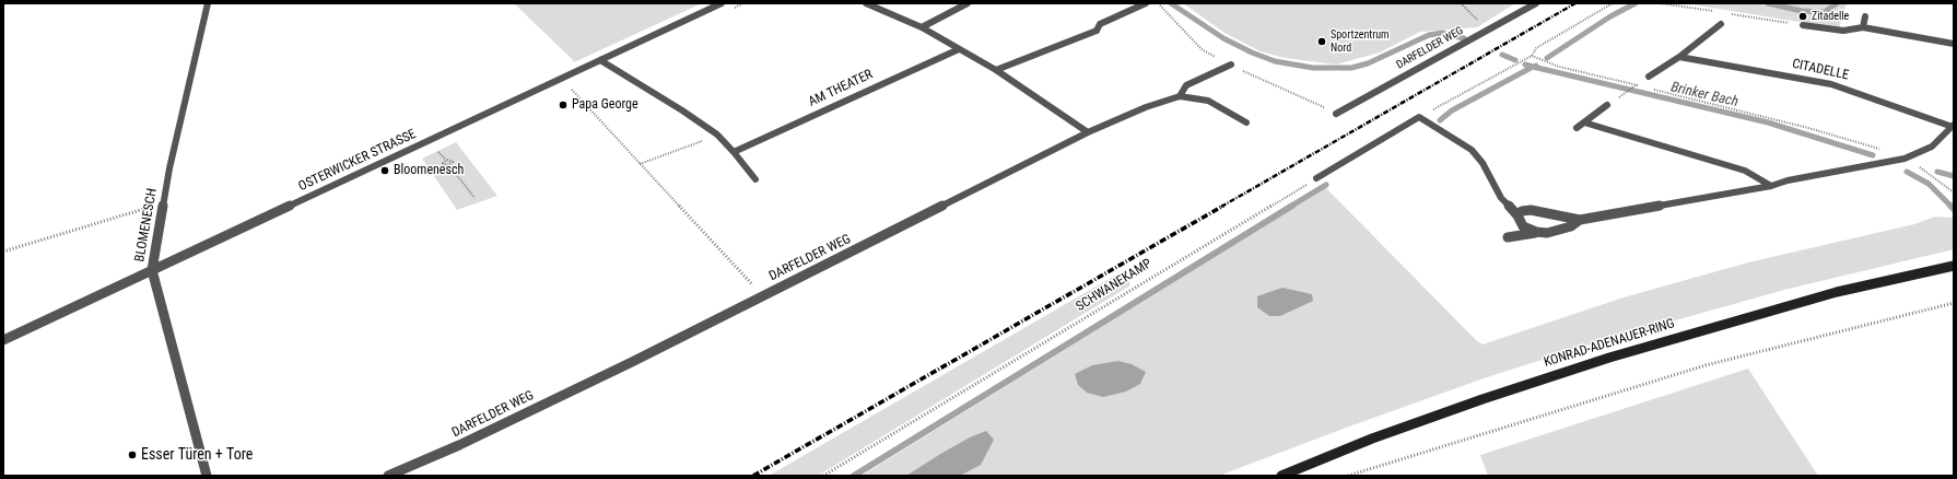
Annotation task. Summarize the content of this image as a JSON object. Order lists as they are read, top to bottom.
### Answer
{
  "streets": {
    "main road": ["KONRAD-ADENAUER-RING"],
    "street": [
      "DARFELDER WEG",
      "CITADELLE",
      "AM THEATER",
      "OSTERWICKER STRASSE",
      "BLOMENESCH"
    ],
    "path": ["SCHWANEKAMP"]
  },
  "crossings": [
    ["OSTERWICKER STRASSE", "BLOMENESCH"]
  ],
  "water": ["Brinker Bach"],
  "places": [
    "Zitadelle",
    "Sportzentrum Nord",
    "Papa George",
    "Bloomenesch",
    "Esser Türen + Tore"
  ]
}
